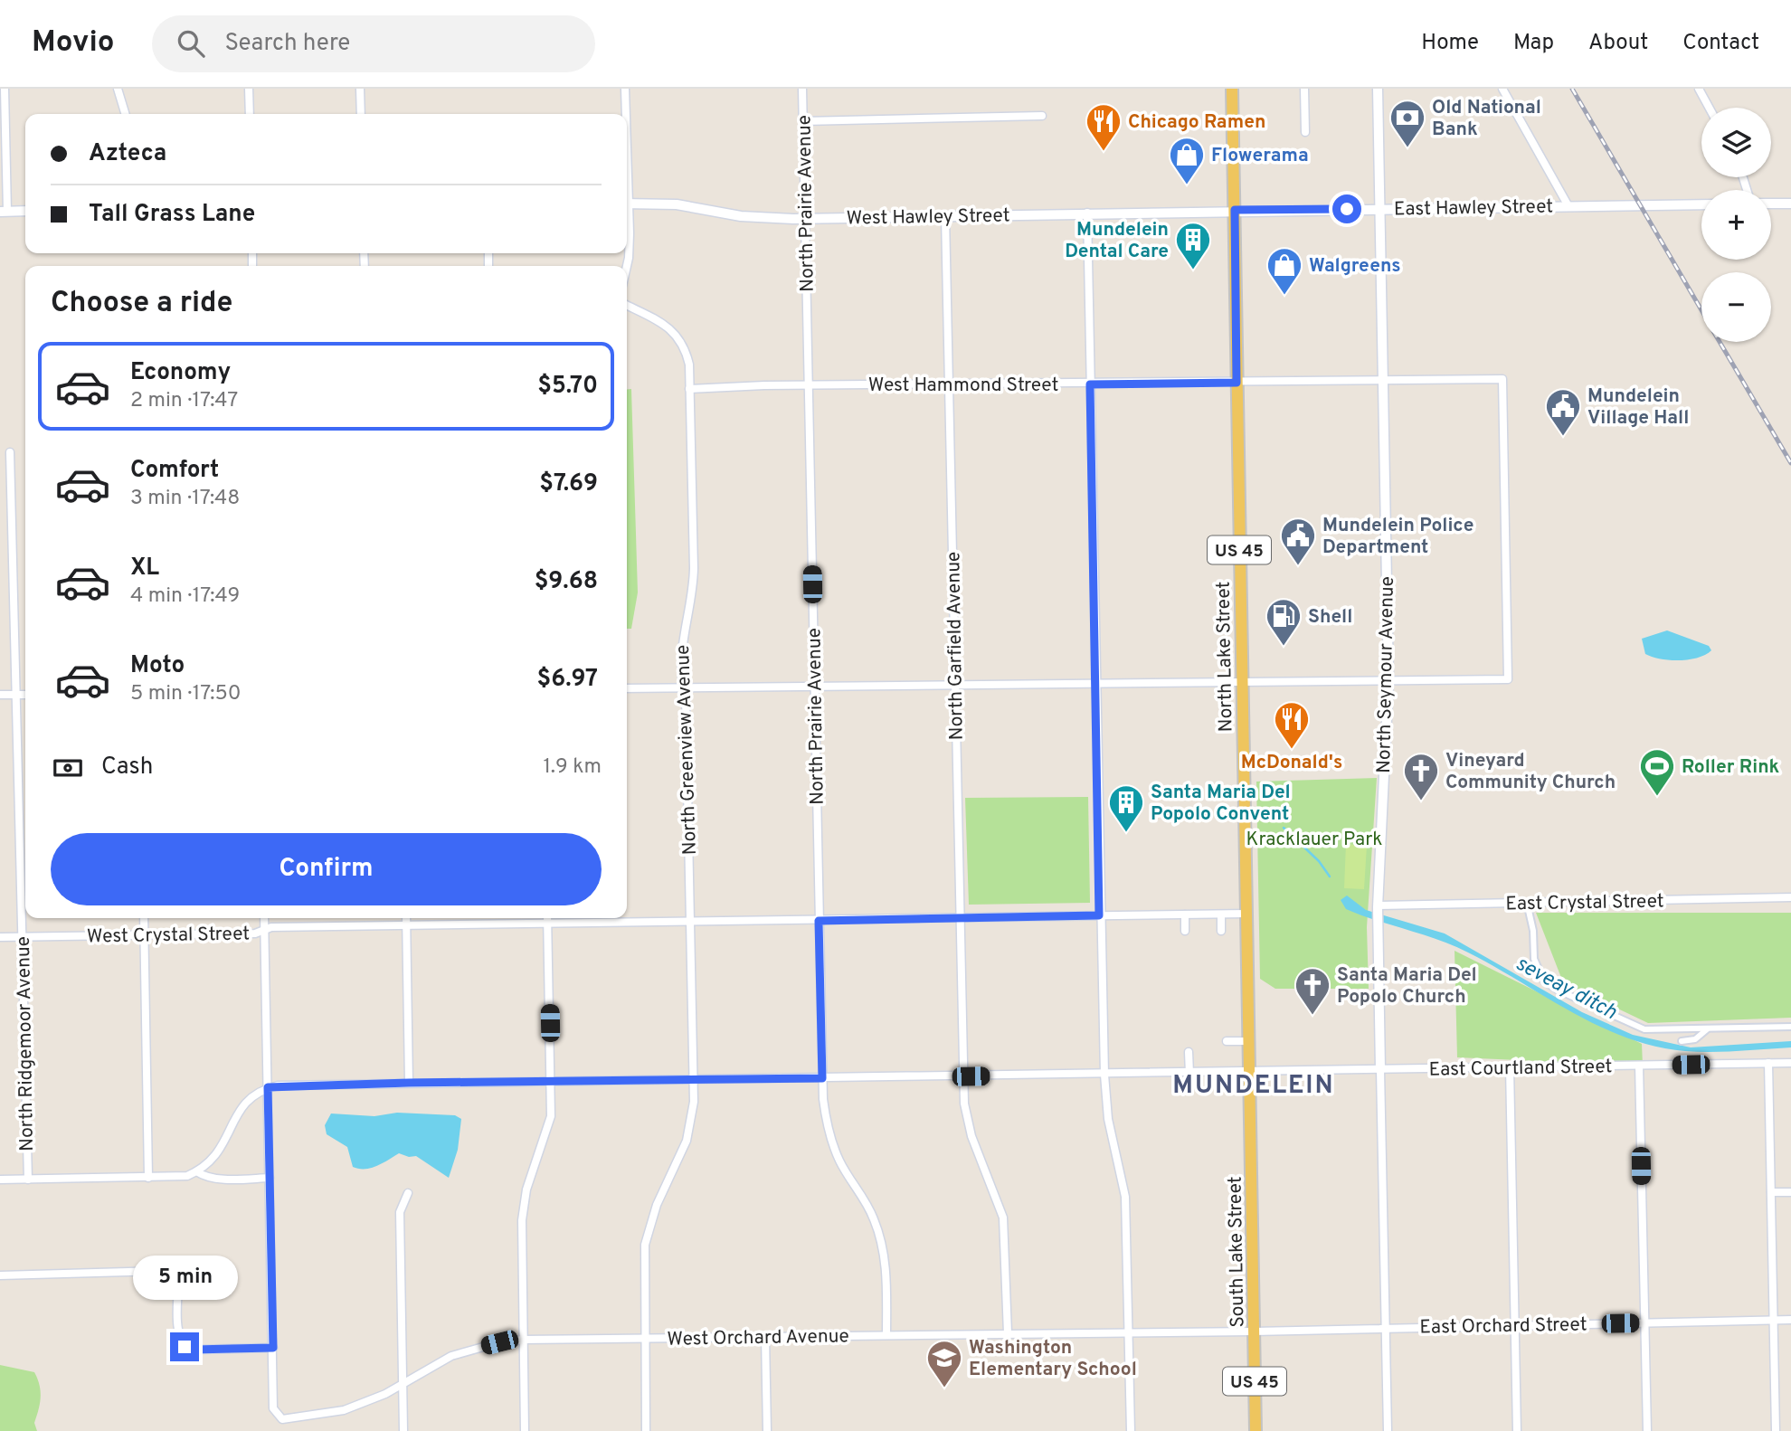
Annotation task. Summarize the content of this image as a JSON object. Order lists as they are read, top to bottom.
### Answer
{
  "streets": {
    "main road": ["US 45", "North Lake Street", "South Lake Street"],
    "street": [
      "North Prairie Avenue",
      "East Hawley Street",
      "West Hawley Street",
      "West Hammond Street",
      "North Garfield Avenue",
      "North Seymour Avenue",
      "North Greenview Avenue",
      "East Crystal Street",
      "West Crystal Street",
      "North Ridgemoor Avenue",
      "East Courtland Street",
      "East Orchard Street",
      "West Orchard Avenue"
    ]
  },
  "crossings": [
    ["North Prairie Avenue", "West Hawley Street"],
    ["North Prairie Avenue", "West Hammond Street"],
    ["North Prairie Avenue", "West Crystal Street"],
    ["North Prairie Avenue", "East Courtland Street"],
    ["North Prairie Avenue", "West Orchard Avenue"],
    ["East Hawley Street", "West Hawley Street"],
    ["East Hawley Street", "North Lake Street"],
    ["East Hawley Street", "North Seymour Avenue"],
    ["West Hawley Street", "North Garfield Avenue"],
    ["West Hawley Street", "North Lake Street"],
    ["West Hammond Street", "North Garfield Avenue"],
    ["West Hammond Street", "North Lake Street"],
    ["West Hammond Street", "North Seymour Avenue"],
    ["West Hammond Street", "North Greenview Avenue"],
    ["North Garfield Avenue", "West Crystal Street"],
    ["North Garfield Avenue", "East Courtland Street"],
    ["North Garfield Avenue", "West Orchard Avenue"],
    ["North Lake Street", "West Crystal Street"],
    ["North Lake Street", "East Courtland Street"],
    ["North Lake Street", "South Lake Street"],
    ["North Seymour Avenue", "East Crystal Street"],
    ["North Seymour Avenue", "East Courtland Street"],
    ["North Greenview Avenue", "West Crystal Street"],
    ["North Greenview Avenue", "East Courtland Street"],
    ["North Greenview Avenue", "West Orchard Avenue"],
    ["West Crystal Street", "North Ridgemoor Avenue"],
    ["East Courtland Street", "South Lake Street"],
    ["South Lake Street", "East Orchard Street"],
    ["South Lake Street", "West Orchard Avenue"],
    ["East Orchard Street", "West Orchard Avenue"]
  ],
  "districts": ["MUNDELEIN"],
  "water": ["seveay ditch"],
  "parks": ["Kracklauer Park"],
  "places": {
    "bank": ["Old National Bank"],
    "restaurant": ["Chicago Ramen", "McDonald's"],
    "shop": ["Flowerama", "Walgreens"],
    "building": ["Mundelein Dental Care", "Santa Maria Del Popolo Convent"],
    "public building": ["Mundelein Village Hall", "Mundelein Police Department"],
    "fuel station": ["Shell"],
    "sports": ["Roller Rink"],
    "church": ["Vineyard Community Church", "Santa Maria Del Popolo Church"],
    "school or university": ["Washington Elementary School"]
  },
  "page": {
    "header": "Movio",
    "search": "Search here",
    "nav": [
      "Home",
      "Map",
      "About",
      "Contact"
    ],
    "map_buttons": ["+", "−"],
    "banner": ["Azteca", "Tall Grass Lane"],
    "heading": "Choose a ride",
    "list": [
      {
        "name": "Economy",
        "note": "2 min · 17:47",
        "value": "$5.70"
      },
      {
        "name": "Comfort",
        "note": "3 min · 17:48",
        "value": "$7.69"
      },
      {
        "name": "XL",
        "note": "4 min · 17:49",
        "value": "$9.68"
      },
      {
        "name": "Moto",
        "note": "5 min · 17:50",
        "value": "$6.97"
      }
    ],
    "pay": ["Cash", "1.9 km"],
    "buttons": "Confirm",
    "bubble": "5 min"
  }
}
